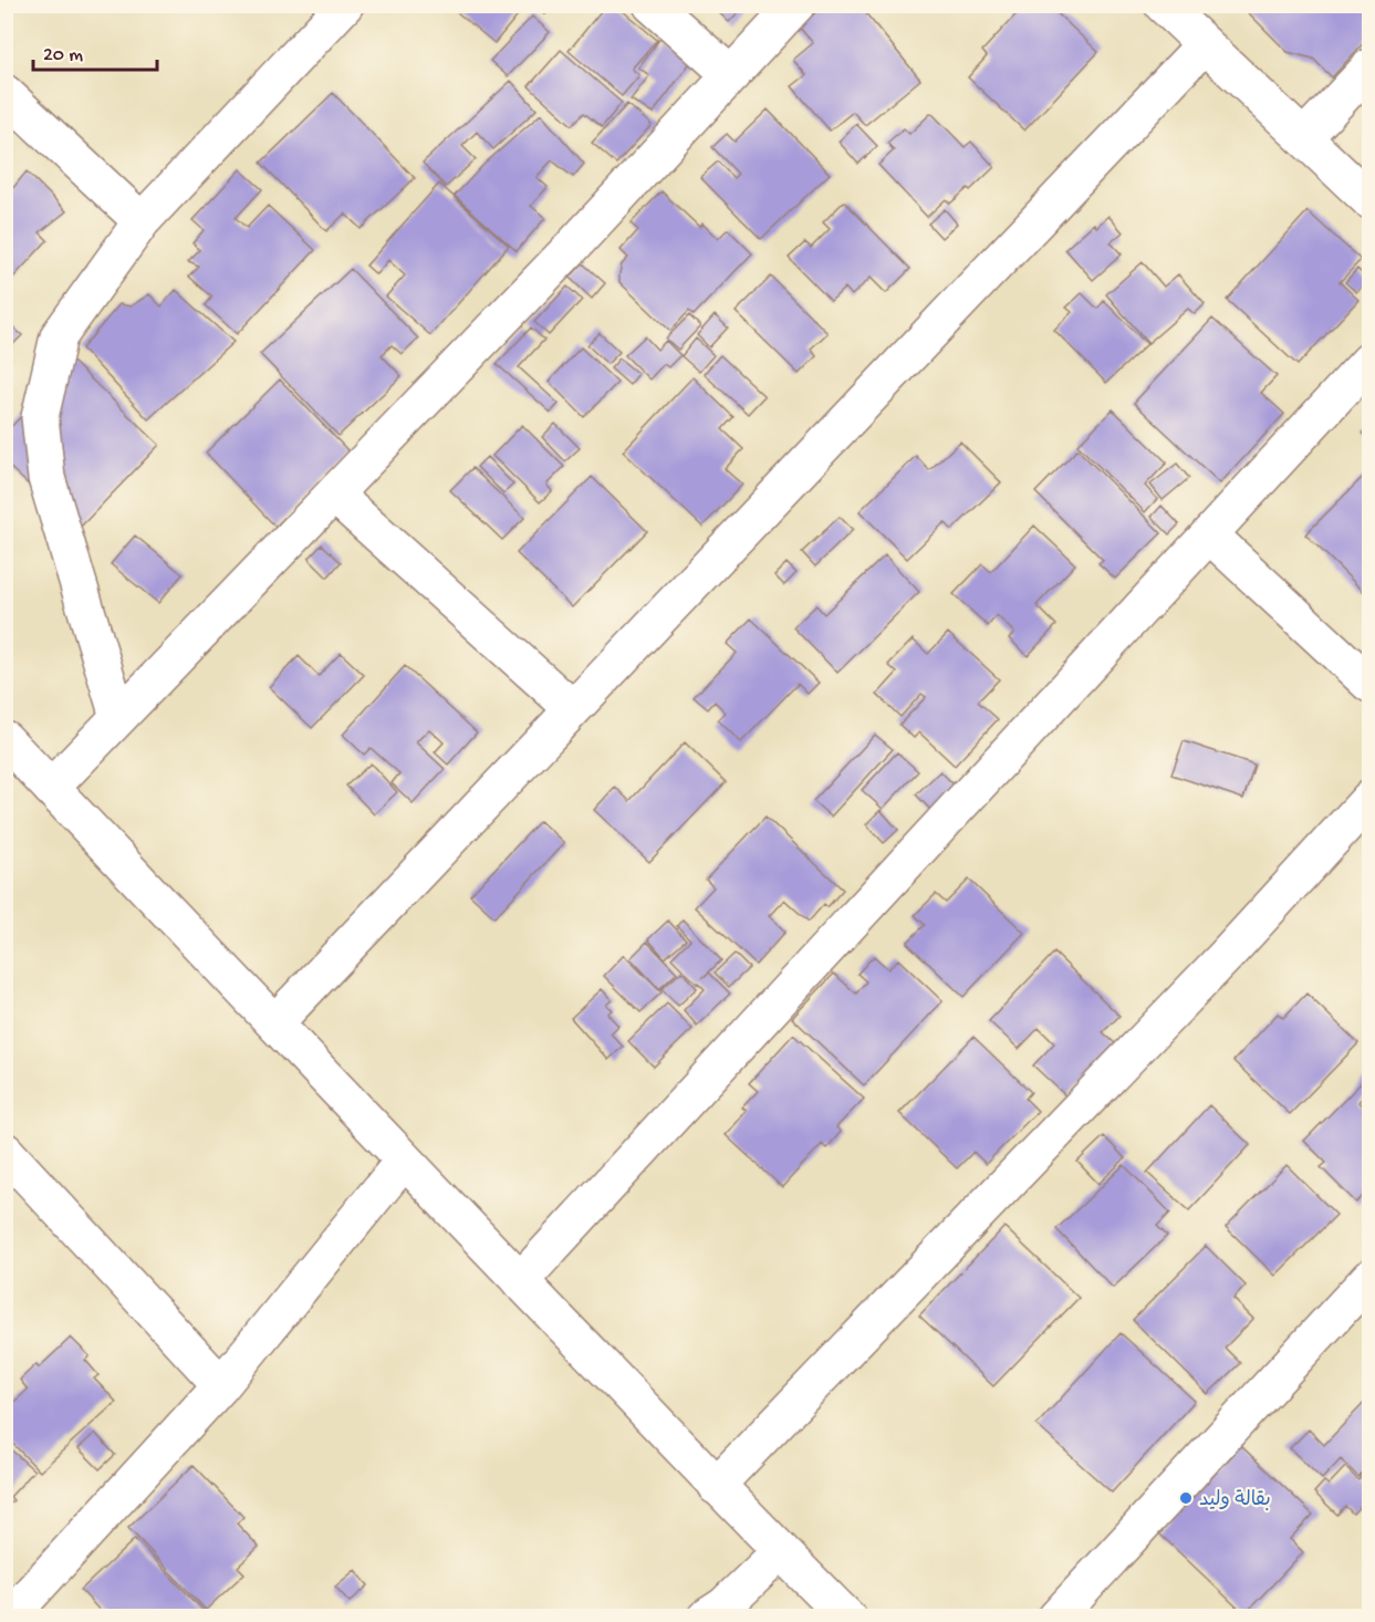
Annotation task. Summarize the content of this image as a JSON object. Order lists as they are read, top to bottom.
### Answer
{
  "places": ["بقالة وليد"],
  "scale_bar": "20 m"
}
